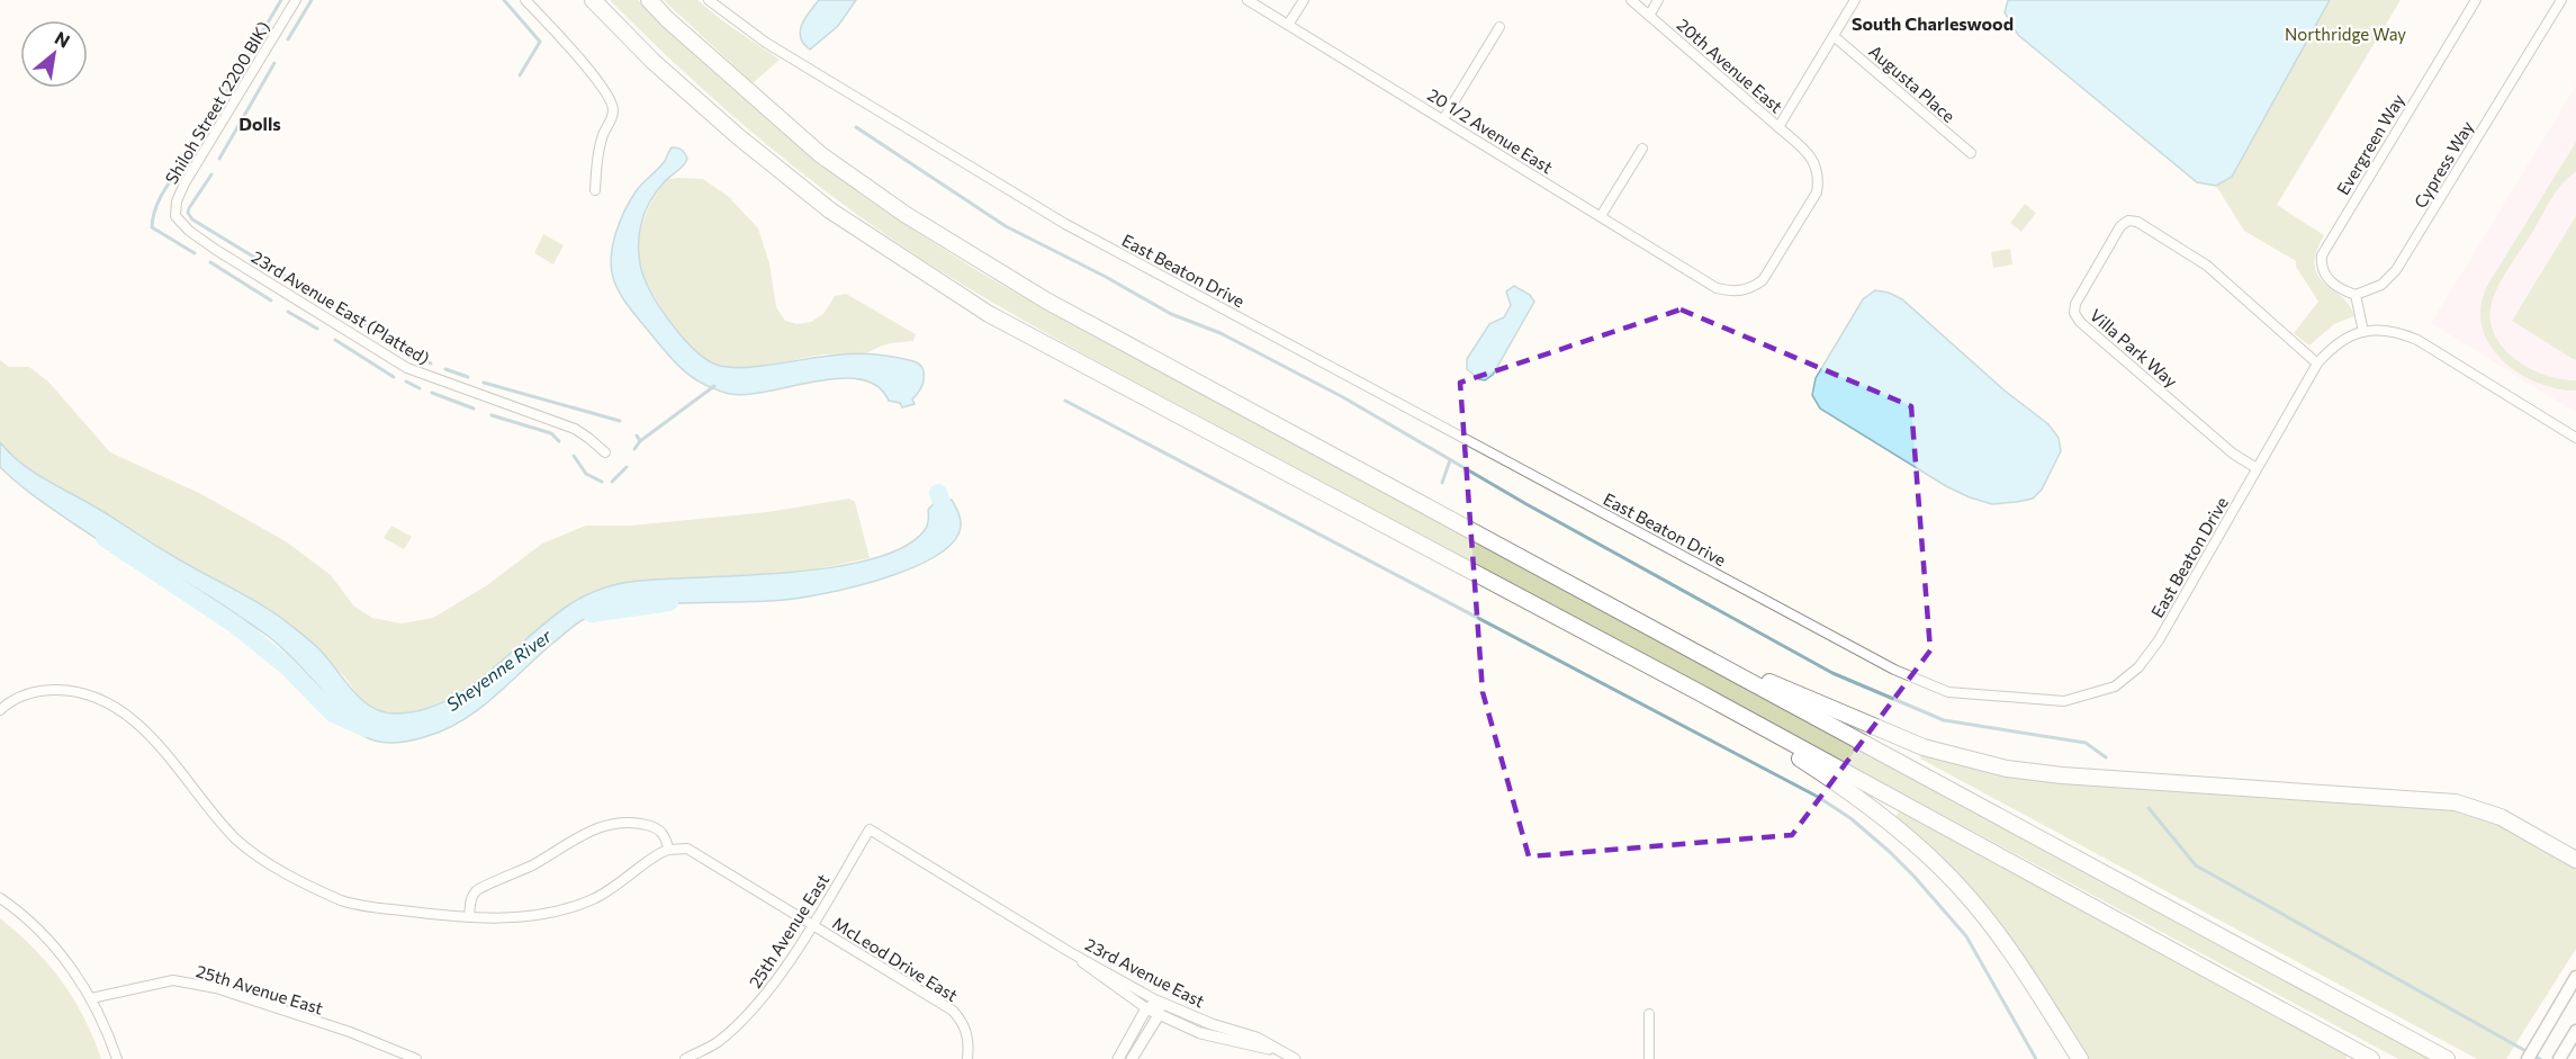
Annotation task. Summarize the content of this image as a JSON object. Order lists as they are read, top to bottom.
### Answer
{
  "streets": {
    "street": [
      "20th Avenue East",
      "Augusta Place",
      "Shiloh Street (2200 BIK)",
      "20 1/2 Avenue East",
      "Evergreen Way",
      "Cypress Way",
      "East Beaton Drive",
      "23rd Avenue East (Platted)",
      "Villa Park Way",
      "25th Avenue East",
      "McLeod Drive East",
      "23rd Avenue East"
    ]
  },
  "crossings": [
    ["20th Avenue East", "20 1/2 Avenue East"],
    ["Shiloh Street (2200 BIK)", "23rd Avenue East (Platted)"],
    ["Evergreen Way", "Cypress Way"],
    ["East Beaton Drive", "Villa Park Way"],
    ["25th Avenue East", "McLeod Drive East"],
    ["25th Avenue East", "23rd Avenue East"]
  ],
  "districts": ["South Charleswood", "Dolls"],
  "water": ["Sheyenne River"],
  "parks": ["Northridge Way"],
  "north": "top right"
}
